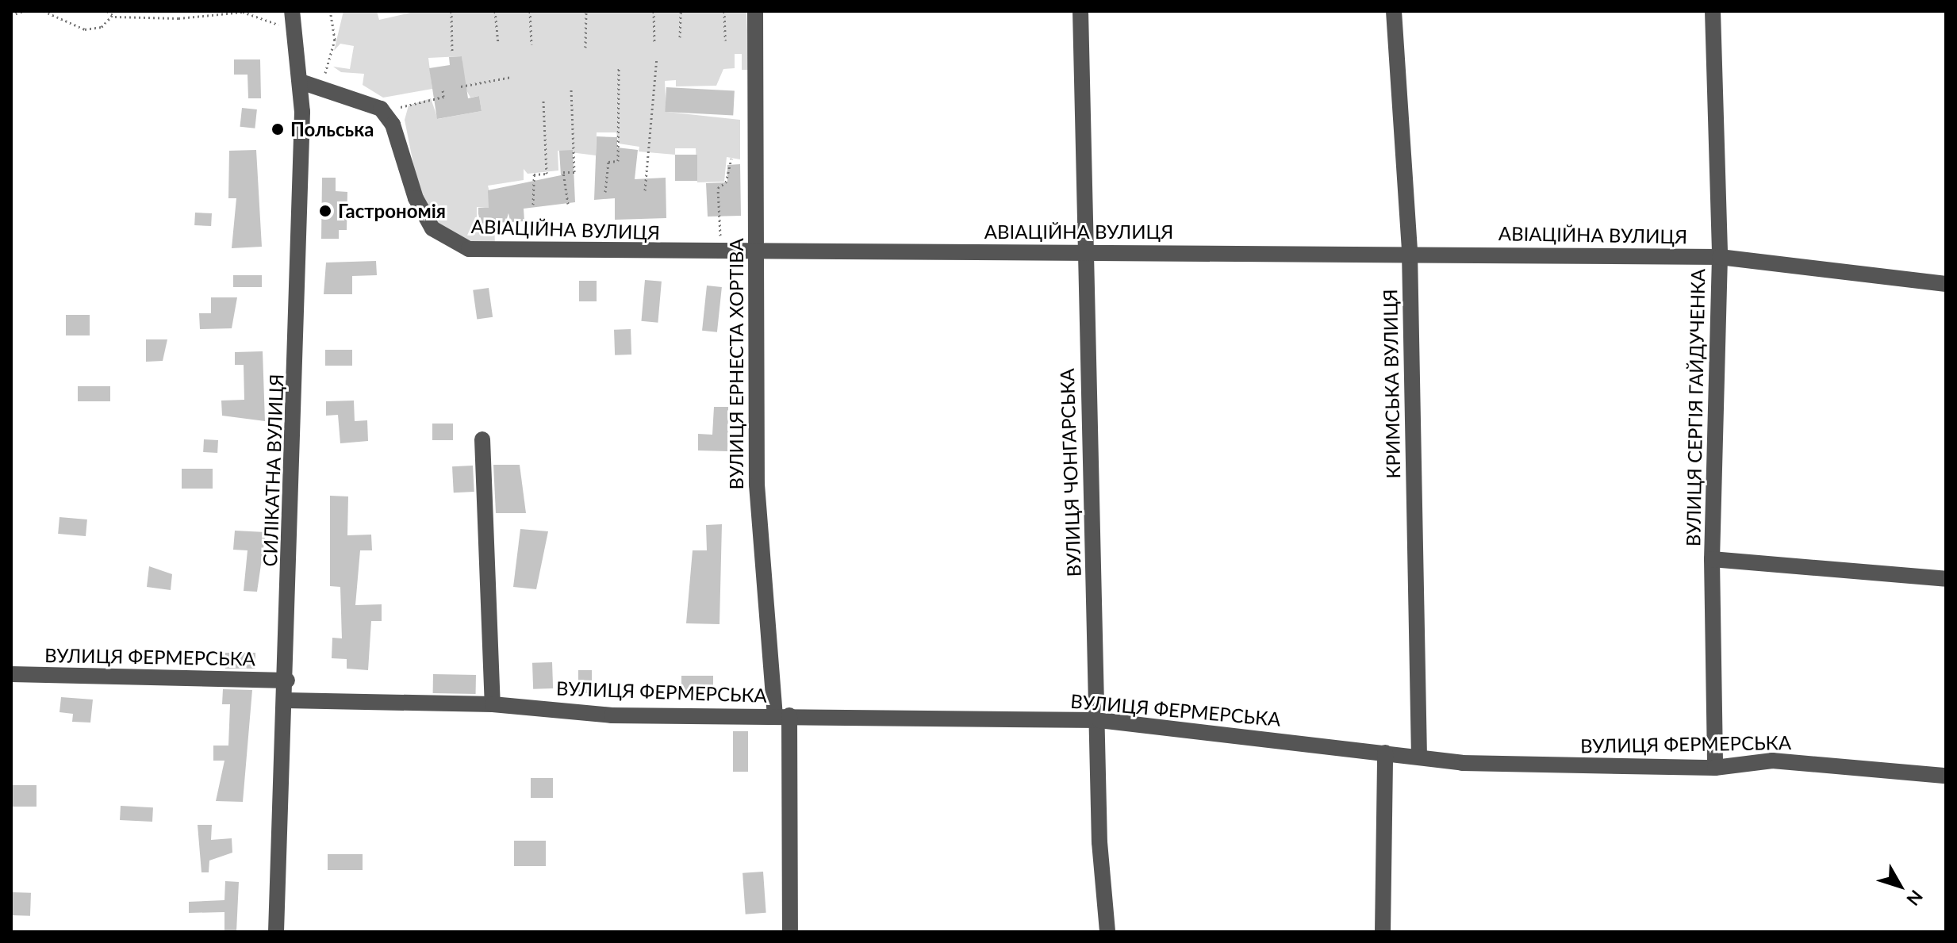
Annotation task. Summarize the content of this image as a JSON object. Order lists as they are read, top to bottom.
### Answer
{
  "streets": {
    "street": [
      "АВІАЦІЙНА ВУЛИЦЯ",
      "ВУЛИЦЯ ЕРНЕСТА ХОРТІВА",
      "КРИМСЬКА ВУЛИЦЯ",
      "ВУЛИЦЯ СЕРГІЯ ГАЙДУЧЕНКА",
      "СИЛІКАТНА ВУЛИЦЯ",
      "ВУЛИЦЯ ЧОНГАРСЬКА",
      "ВУЛИЦЯ ФЕРМЕРСЬКА"
    ]
  },
  "crossings": [
    ["АВІАЦІЙНА ВУЛИЦЯ", "ВУЛИЦЯ ЕРНЕСТА ХОРТІВА"],
    ["АВІАЦІЙНА ВУЛИЦЯ", "КРИМСЬКА ВУЛИЦЯ"],
    ["АВІАЦІЙНА ВУЛИЦЯ", "ВУЛИЦЯ СЕРГІЯ ГАЙДУЧЕНКА"],
    ["АВІАЦІЙНА ВУЛИЦЯ", "СИЛІКАТНА ВУЛИЦЯ"],
    ["АВІАЦІЙНА ВУЛИЦЯ", "ВУЛИЦЯ ЧОНГАРСЬКА"],
    ["ВУЛИЦЯ ЕРНЕСТА ХОРТІВА", "ВУЛИЦЯ ФЕРМЕРСЬКА"],
    ["КРИМСЬКА ВУЛИЦЯ", "ВУЛИЦЯ ФЕРМЕРСЬКА"],
    ["ВУЛИЦЯ СЕРГІЯ ГАЙДУЧЕНКА", "ВУЛИЦЯ ФЕРМЕРСЬКА"],
    ["СИЛІКАТНА ВУЛИЦЯ", "ВУЛИЦЯ ФЕРМЕРСЬКА"],
    ["ВУЛИЦЯ ЧОНГАРСЬКА", "ВУЛИЦЯ ФЕРМЕРСЬКА"]
  ],
  "places": ["Польська", "Гастрономія"],
  "north": "bottom right"
}
